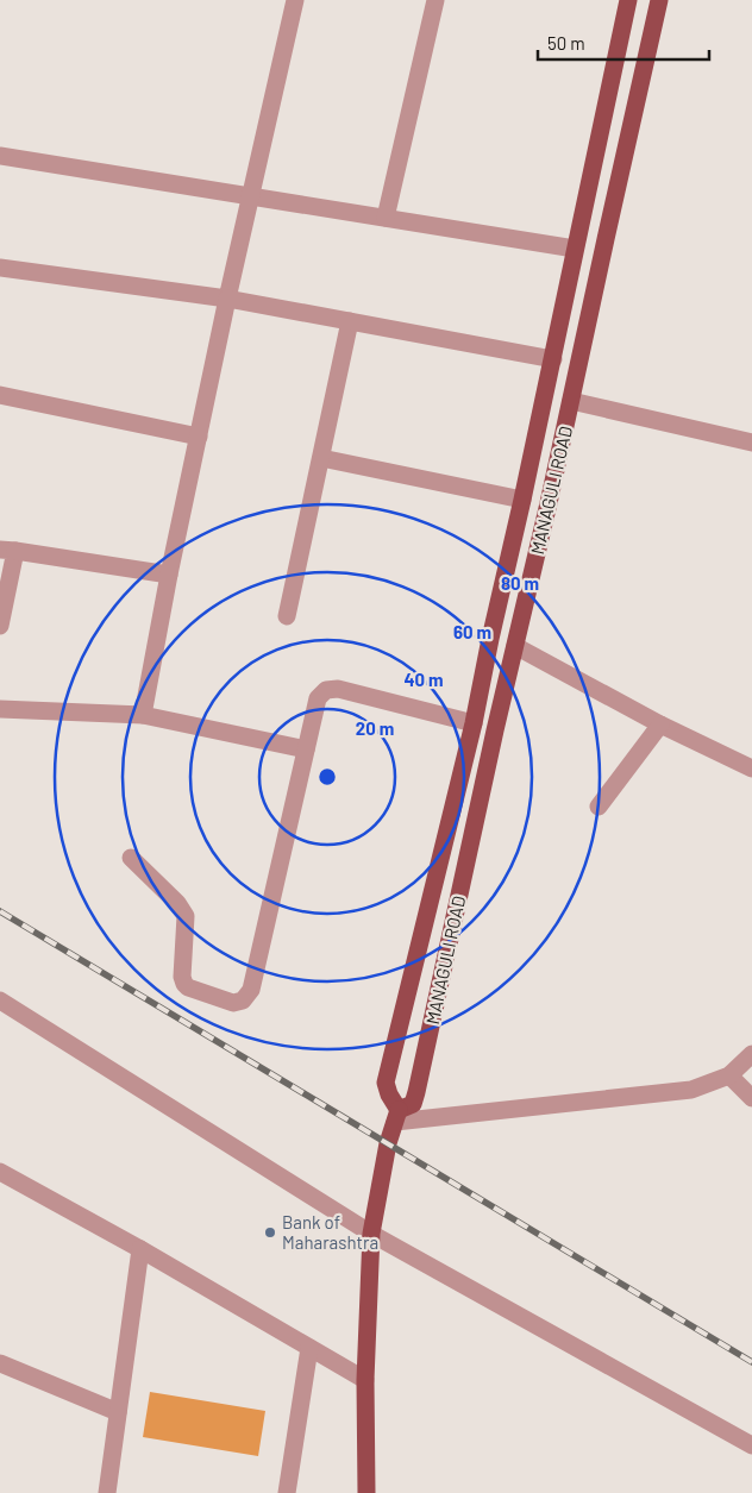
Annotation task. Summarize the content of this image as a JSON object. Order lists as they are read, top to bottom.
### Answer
{
  "streets": {
    "main road": ["MANAGULI ROAD"]
  },
  "places": ["Bank of Maharashtra"],
  "scale_bar": "50 m",
  "rings": [
    "80 m",
    "60 m",
    "40 m",
    "20 m"
  ]
}
